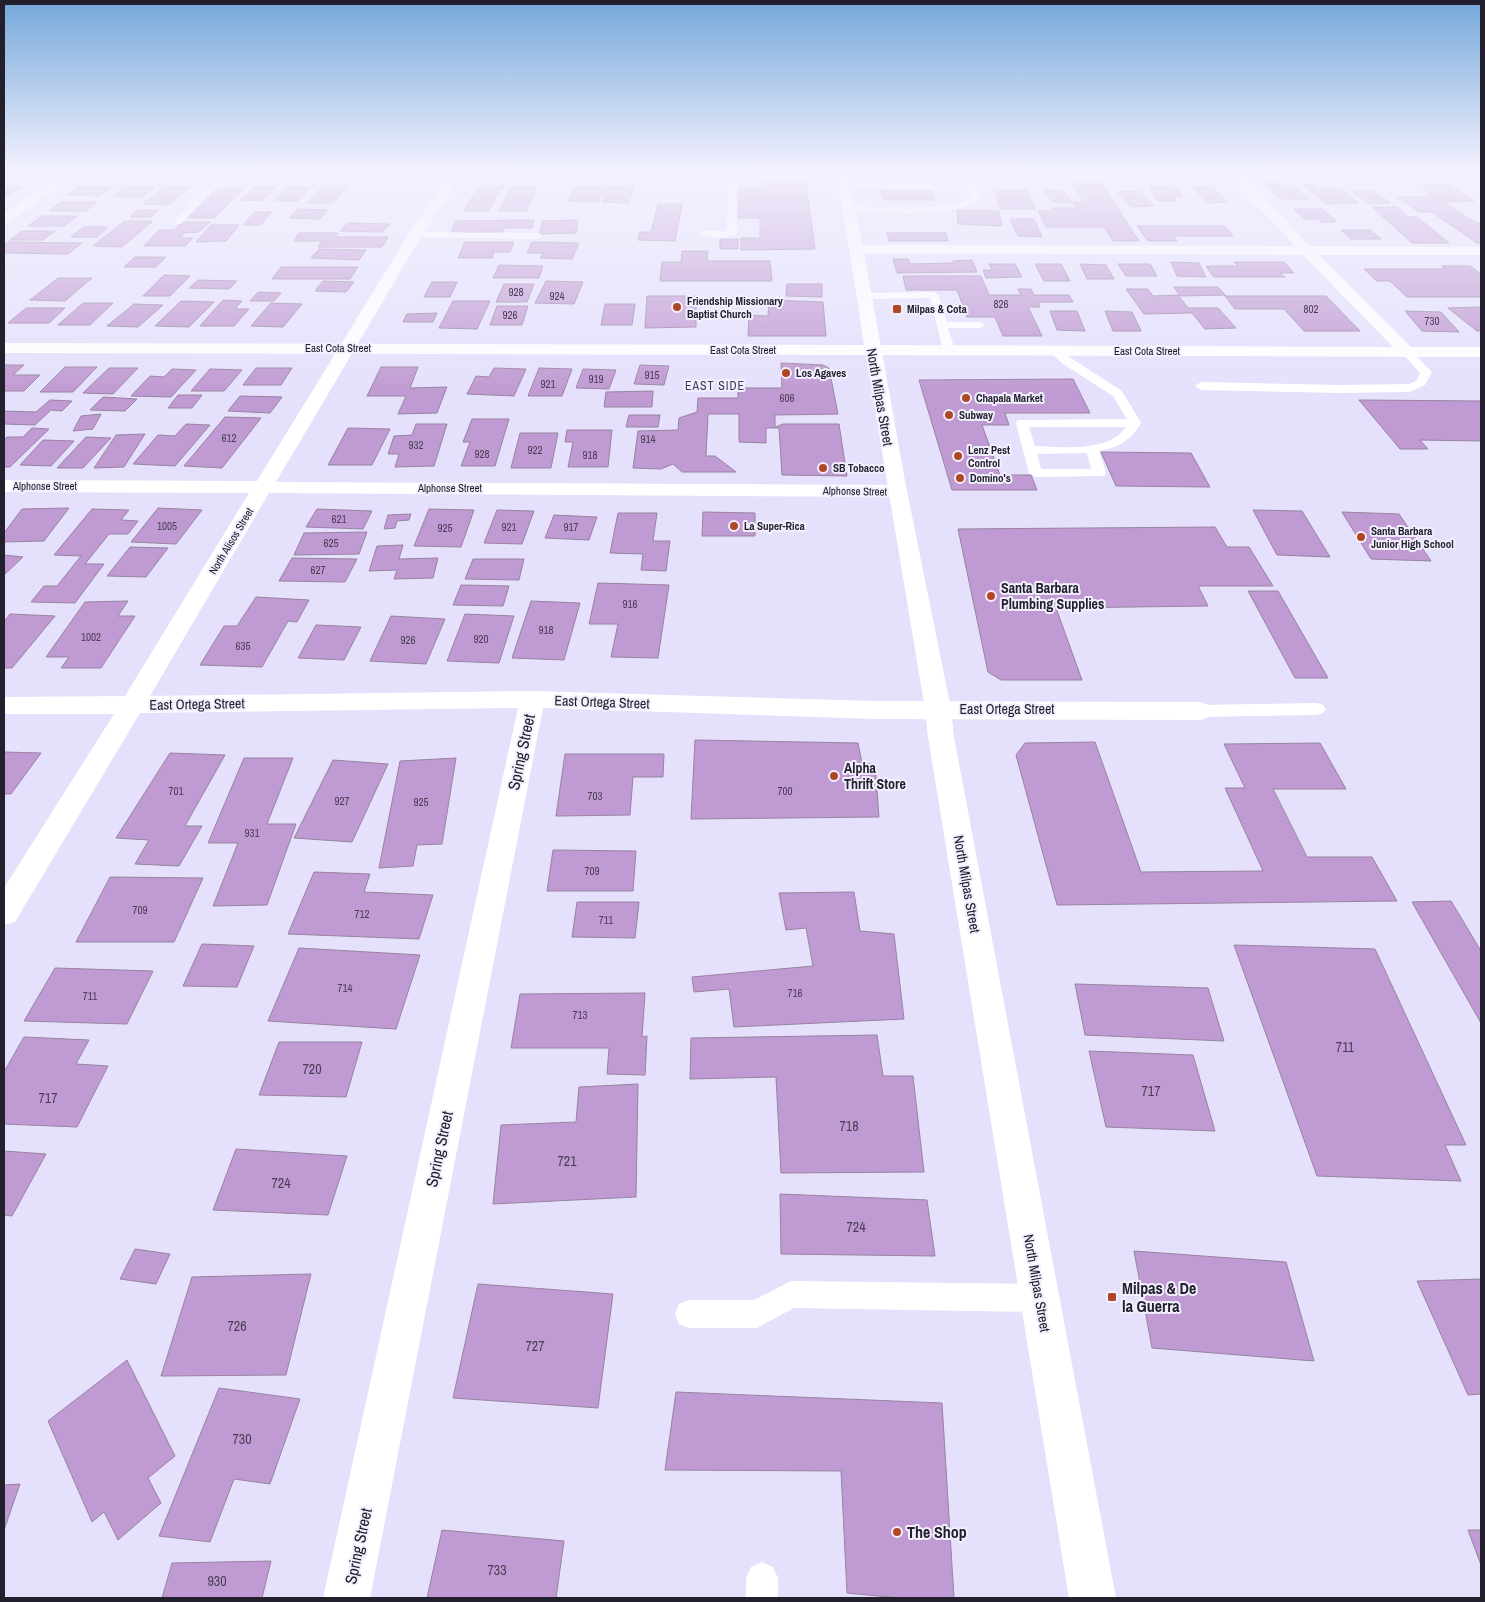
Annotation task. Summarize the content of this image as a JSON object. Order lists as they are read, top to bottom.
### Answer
{
  "streets": {
    "street": [
      "East Cota Street",
      "North Milpas Street",
      "Alphonse Street",
      "North Alisos Street",
      "East Ortega Street",
      "Spring Street"
    ]
  },
  "crossings": [
    ["East Cota Street", "North Milpas Street"],
    ["East Cota Street", "North Alisos Street"],
    ["North Milpas Street", "Alphonse Street"],
    ["North Milpas Street", "East Ortega Street"],
    ["Alphonse Street", "North Alisos Street"],
    ["North Alisos Street", "East Ortega Street"],
    ["East Ortega Street", "Spring Street"]
  ],
  "districts": ["EAST SIDE"],
  "places": {
    "other": [
      "Friendship Missionary Baptist Church",
      "Los Agaves",
      "Chapala Market",
      "Subway",
      "Lenz Pest Control",
      "SB Tobacco",
      "Domino's",
      "La Super-Rica",
      "Santa Barbara Junior High School",
      "Santa Barbara Plumbing Supplies",
      "Alpha Thrift Store",
      "The Shop"
    ],
    "transit": ["Milpas & Cota", "Milpas & De la Guerra"]
  },
  "house_numbers": [
    "928",
    "924",
    "826",
    "802",
    "926",
    "730",
    "915",
    "919",
    "921",
    "606",
    "612",
    "914",
    "932",
    "922",
    "928",
    "918",
    "621",
    "1005",
    "921",
    "917",
    "925",
    "625",
    "627",
    "916",
    "918",
    "1002",
    "920",
    "926",
    "635",
    "701",
    "700",
    "703",
    "927",
    "925",
    "931",
    "709",
    "709",
    "712",
    "711",
    "714",
    "716",
    "711",
    "713",
    "711",
    "720",
    "717",
    "717",
    "718",
    "721",
    "724",
    "724",
    "726",
    "727",
    "730",
    "733",
    "930"
  ]
}
